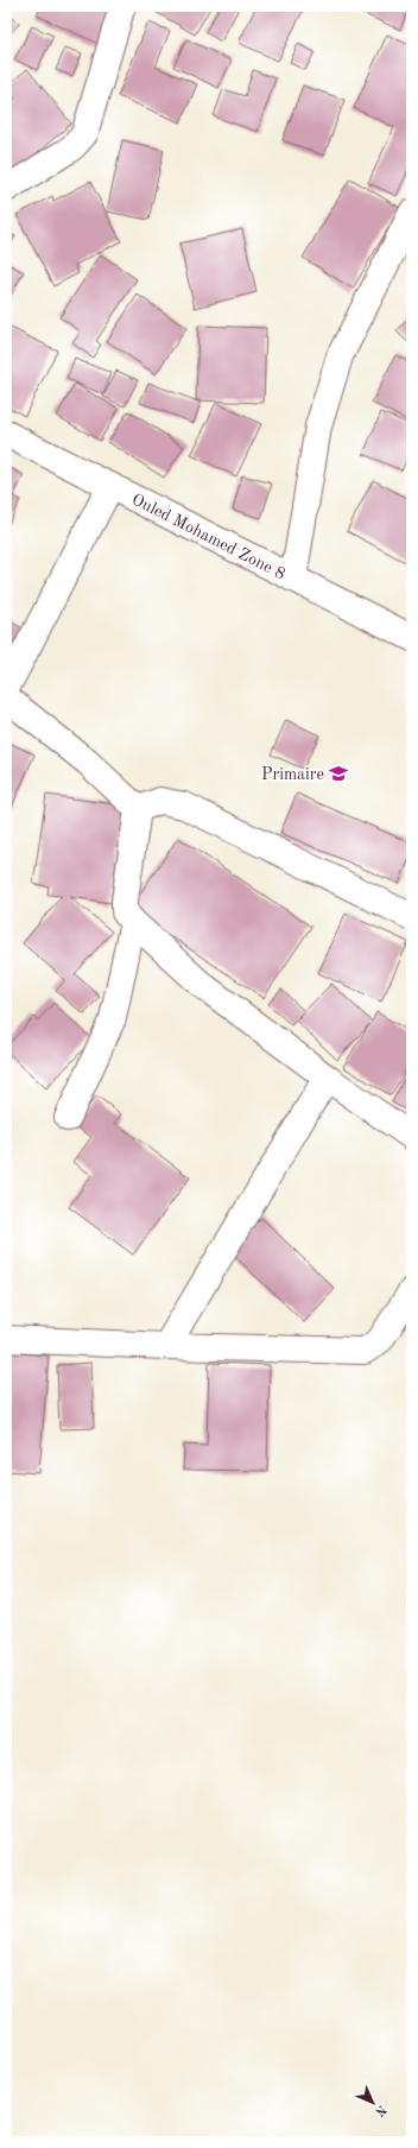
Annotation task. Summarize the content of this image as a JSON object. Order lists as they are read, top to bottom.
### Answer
{
  "streets": {
    "street": ["Ouled Mohamed Zone 8"]
  },
  "places": {
    "school or university": ["Primaire"]
  },
  "north": "bottom right"
}
